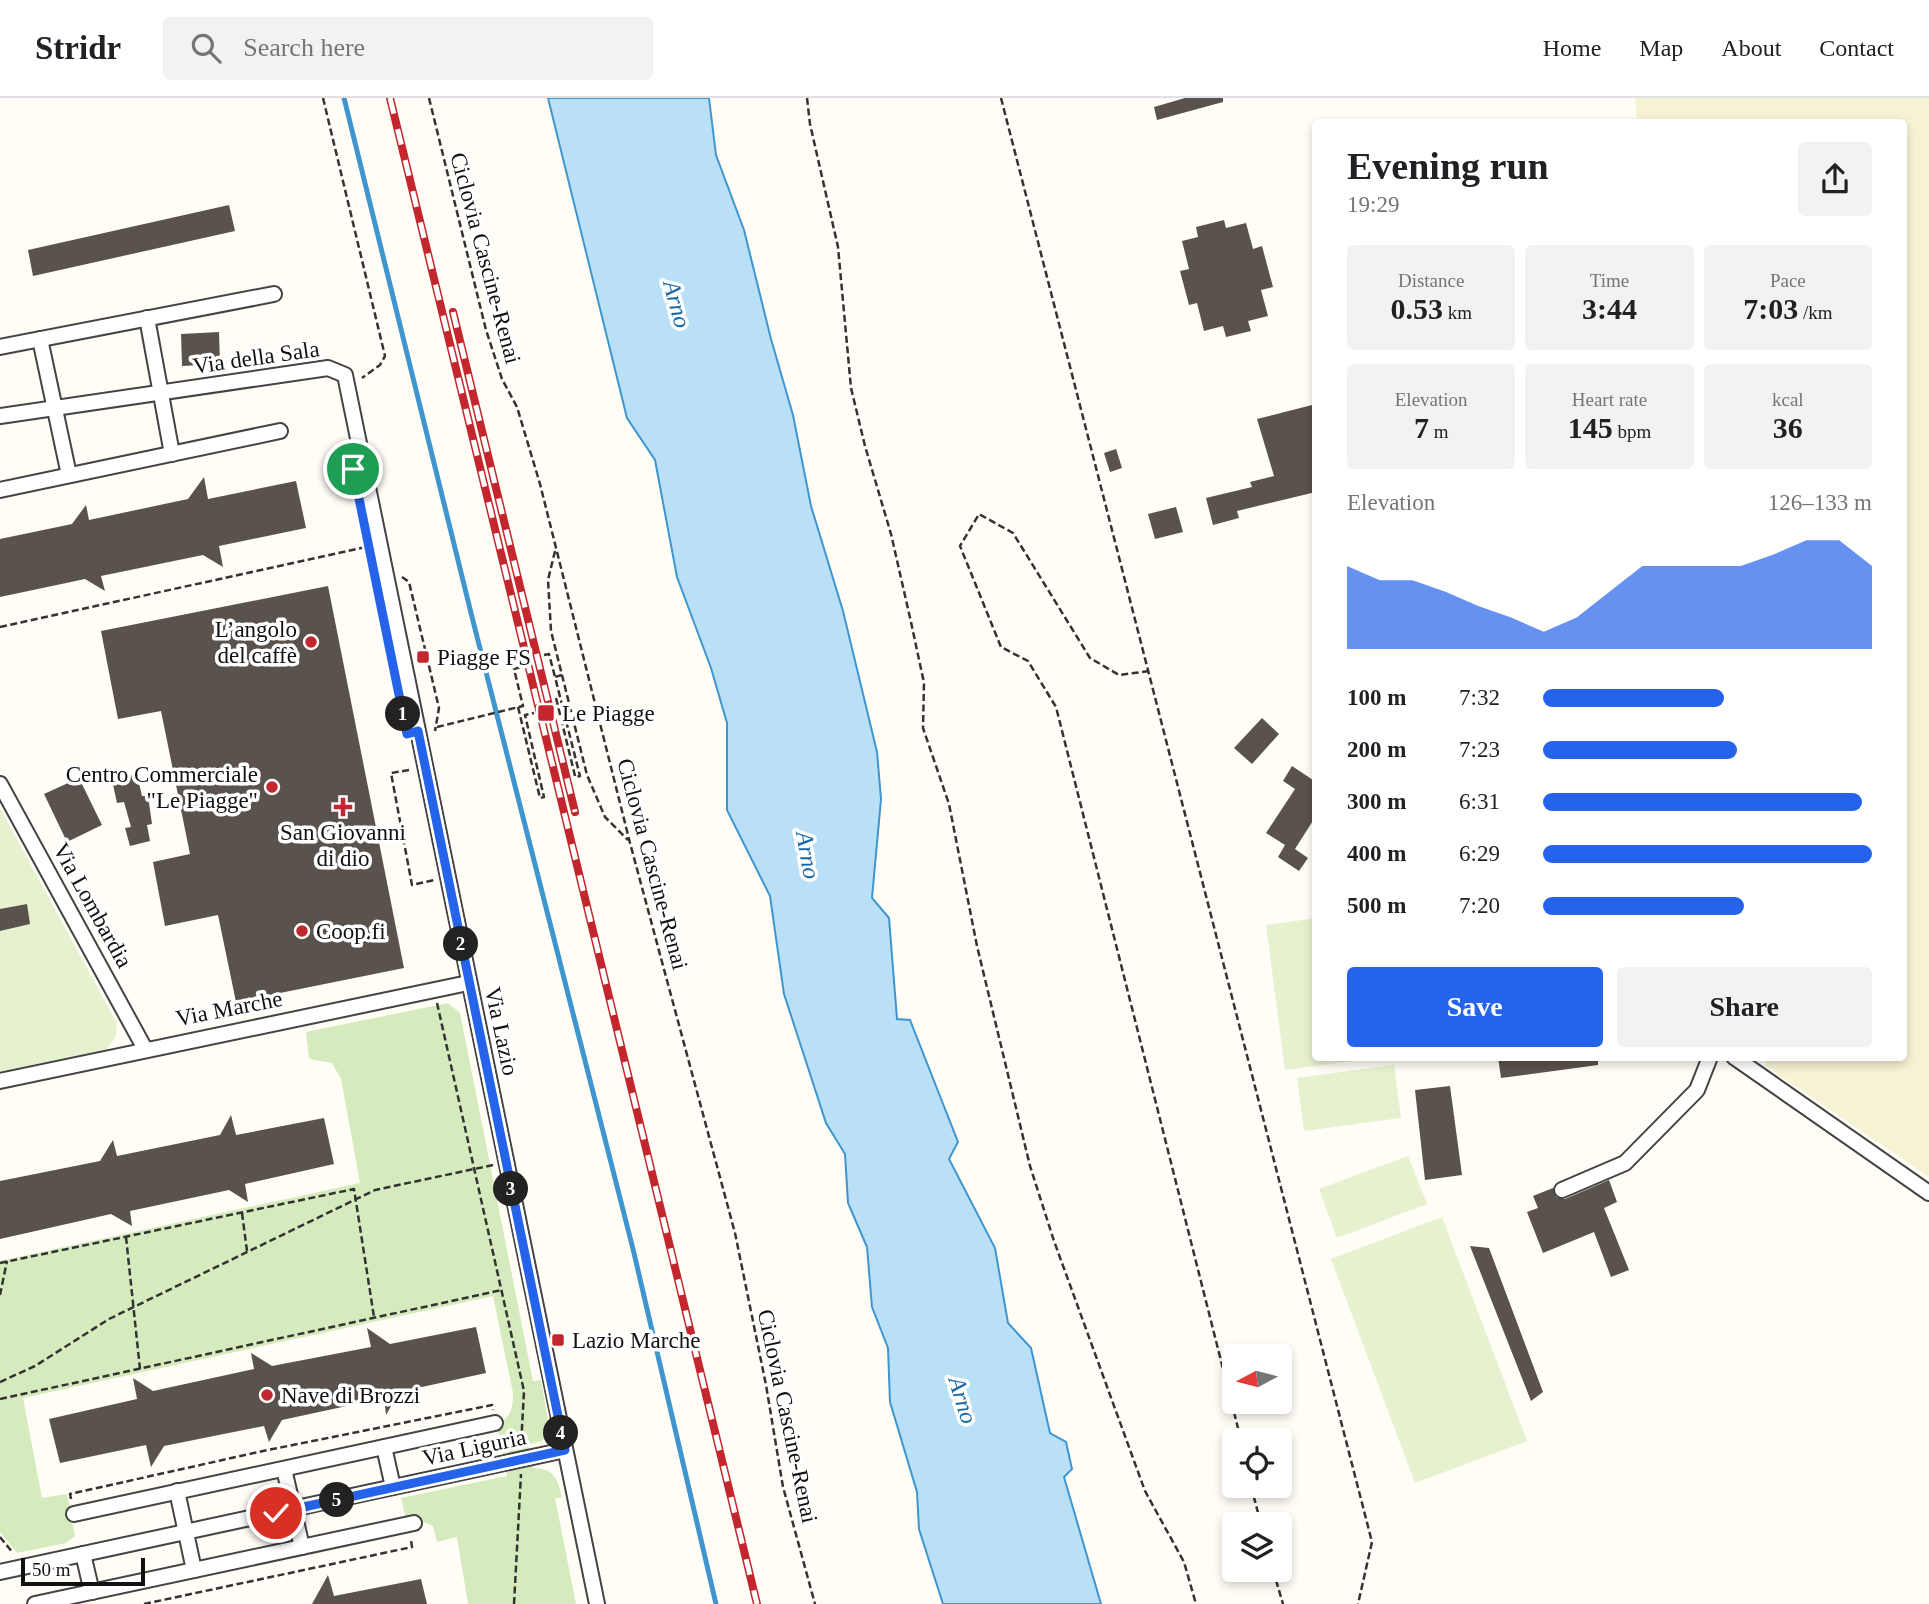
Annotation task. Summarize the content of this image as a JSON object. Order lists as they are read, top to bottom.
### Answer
{
  "streets": {
    "street": [
      "Via della Sala",
      "Via Lombardia",
      "Via Marche",
      "Via Lazio",
      "Via Liguria"
    ],
    "path": ["Ciclovia Cascine-Renai"]
  },
  "crossings": [
    ["Via della Sala", "Via Lazio"],
    ["Via Lombardia", "Via Marche"],
    ["Via Marche", "Via Lazio"],
    ["Via Lazio", "Via Liguria"]
  ],
  "water": ["Arno"],
  "places": {
    "other": [
      "L’angolo del caffè",
      "Centro Commerciale \"Le Piagge\"",
      "Coop.fi",
      "Nave di Brozzi"
    ],
    "transit": ["Piagge FS", "Le Piagge", "Lazio Marche"],
    "health": ["San Giovanni di dio"]
  },
  "scale_bar": "50 m",
  "north": "left",
  "page": {
    "header": "Stridr",
    "search": "Search here",
    "nav": [
      "Home",
      "Map",
      "About",
      "Contact"
    ],
    "heading": ["Evening run", "19:29"],
    "stats": [
      ["Distance", "0.53 km"],
      ["Time", "3:44"],
      ["Pace", "7:03 /km"],
      ["Elevation", "7 m"],
      ["Heart rate", "145 bpm"],
      ["kcal", "36"]
    ],
    "chart": ["Elevation", "126–133 m"],
    "list": [
      {
        "name": "100 m",
        "note": "7:32"
      },
      {
        "name": "200 m",
        "note": "7:23"
      },
      {
        "name": "300 m",
        "note": "6:31"
      },
      {
        "name": "400 m",
        "note": "6:29"
      },
      {
        "name": "500 m",
        "note": "7:20"
      }
    ],
    "pins": [
      "1",
      "2",
      "3",
      "4",
      "5"
    ],
    "buttons": ["Save", "Share"],
    "scale": "50 m"
  }
}
